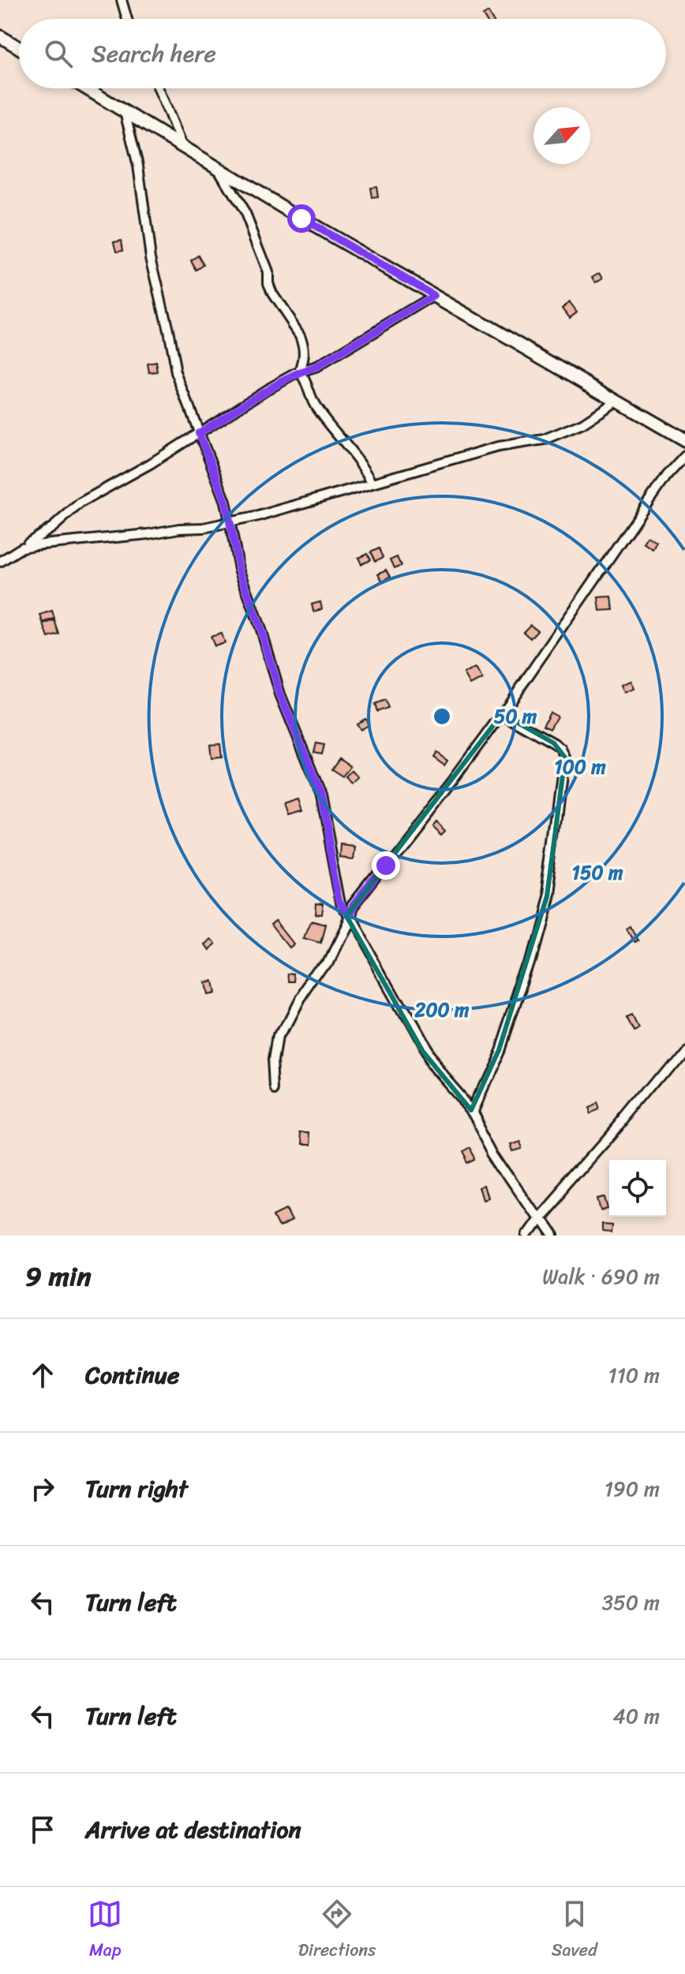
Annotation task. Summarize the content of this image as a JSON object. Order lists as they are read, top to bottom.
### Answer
{
  "north": "top right",
  "page": {
    "search": "Search here",
    "heading": ["9 min", "Walk · 690 m"],
    "list": [
      ["Continue", "110 m"],
      ["Turn right", "190 m"],
      ["Turn left", "350 m"],
      ["Turn left", "40 m"],
      "Arrive at destination"
    ],
    "nav": ["Map", "Directions", "Saved"]
  },
  "rings": [
    "50 m",
    "100 m",
    "150 m",
    "200 m"
  ]
}
